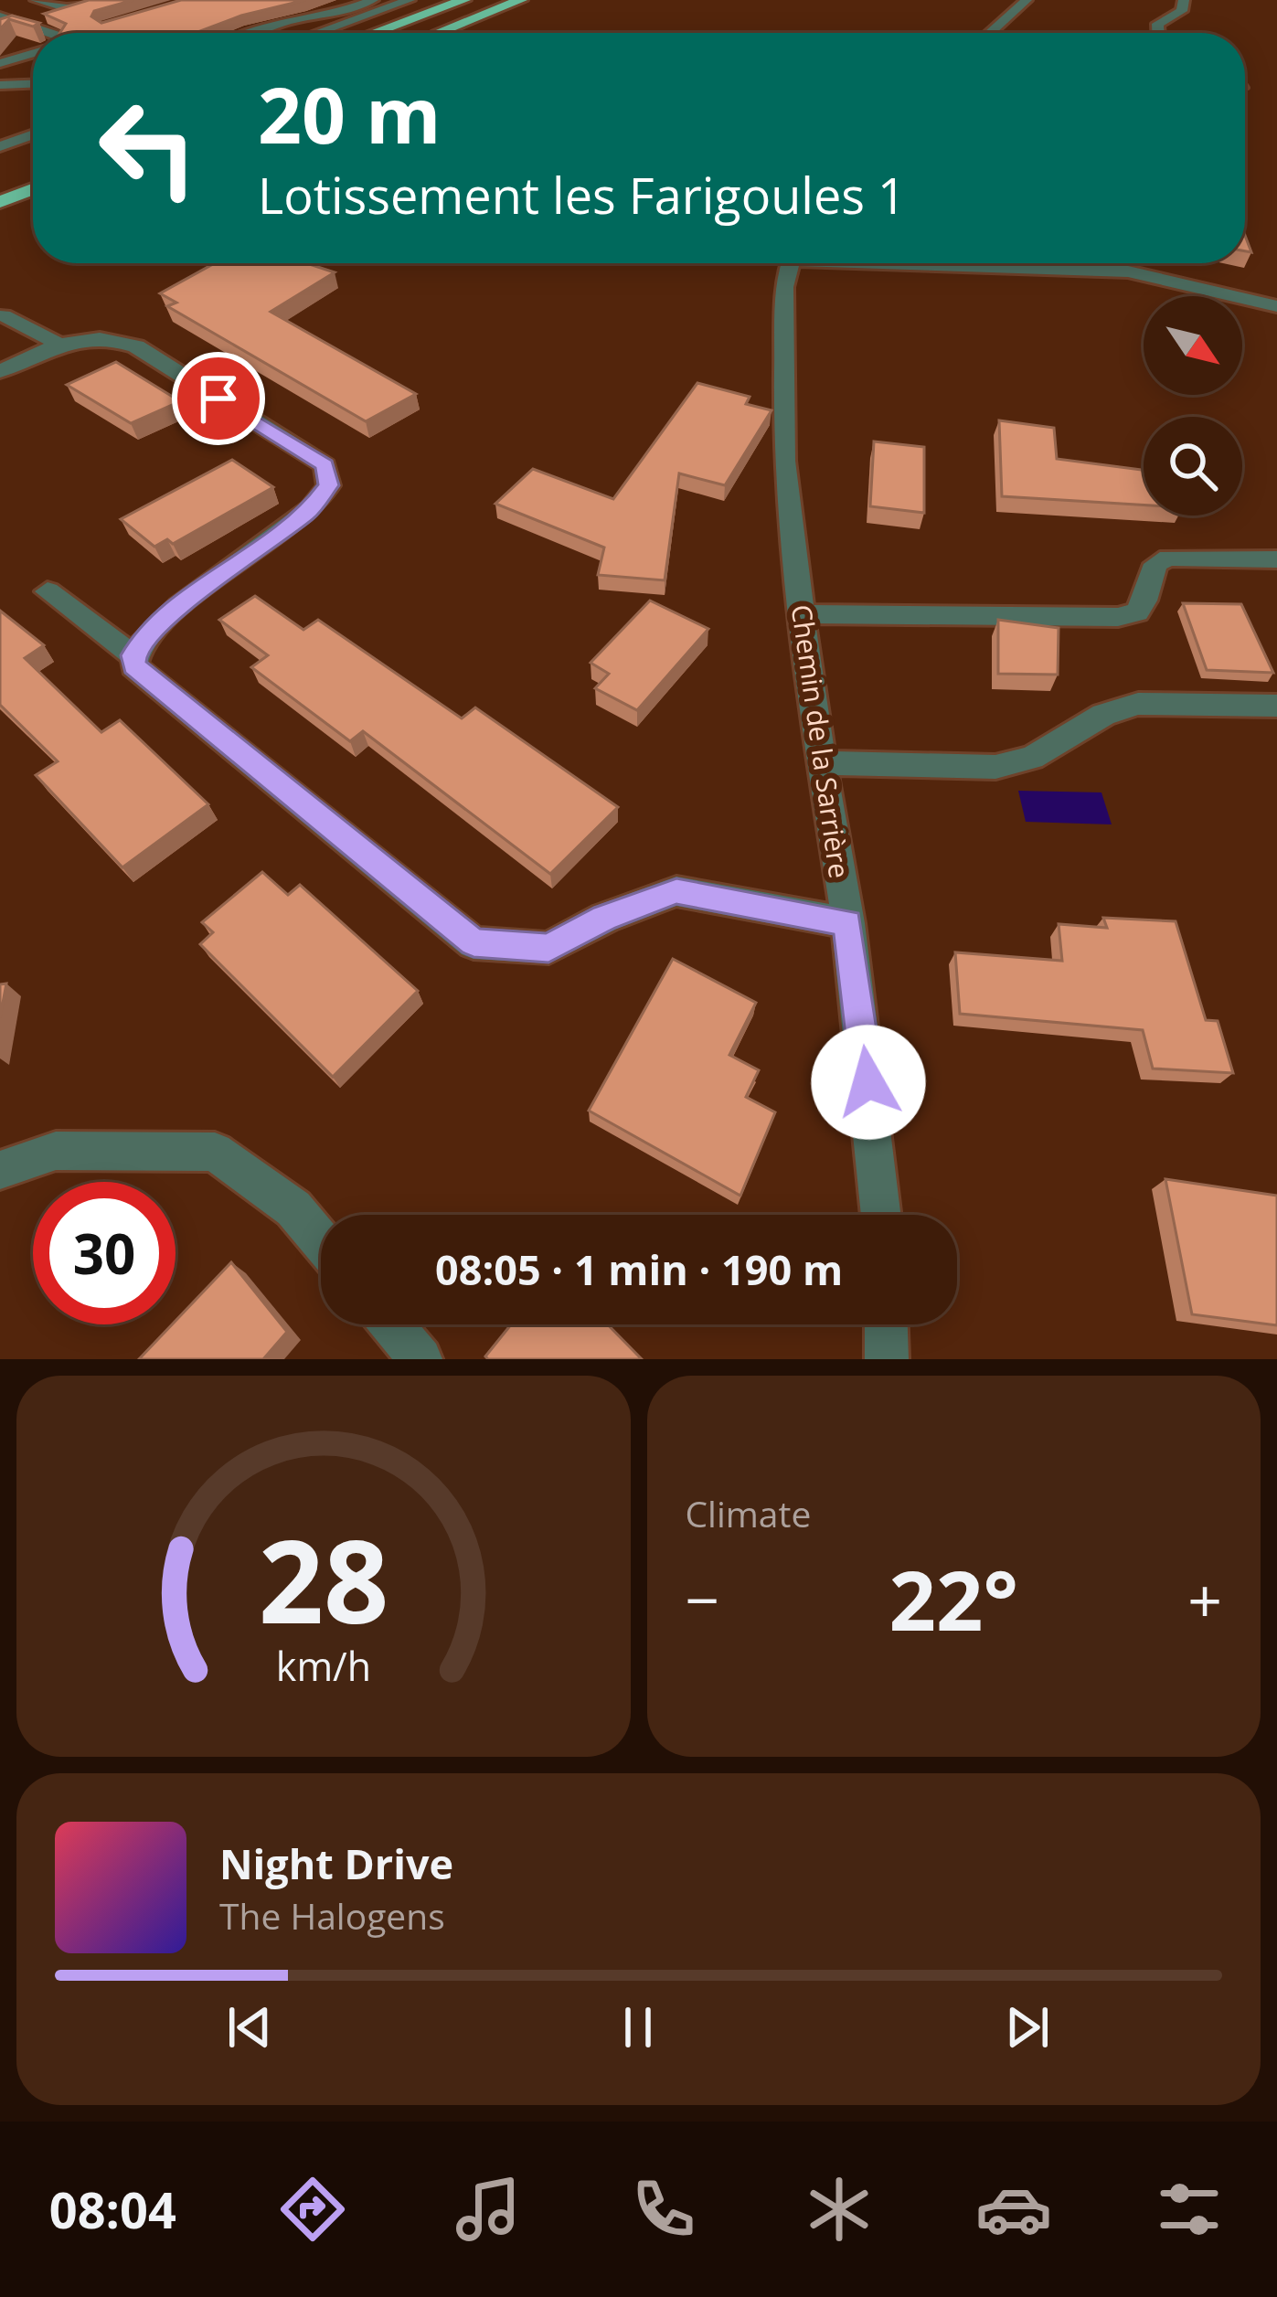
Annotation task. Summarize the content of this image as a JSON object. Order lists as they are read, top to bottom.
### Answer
{
  "streets": {
    "street": ["Chemin de la Sarrière"]
  },
  "north": "bottom right",
  "page": {
    "turn": ["20 m", "Lotissement les Farigoules 1"],
    "limit": "30",
    "trip": "08:05 · 1 min · 190 m",
    "tile": "Climate",
    "heat": ["−", "22°", "+"],
    "song": ["Night Drive", "The Halogens"],
    "tabs": "08:04",
    "gauge": ["28", "km/h"]
  }
}
